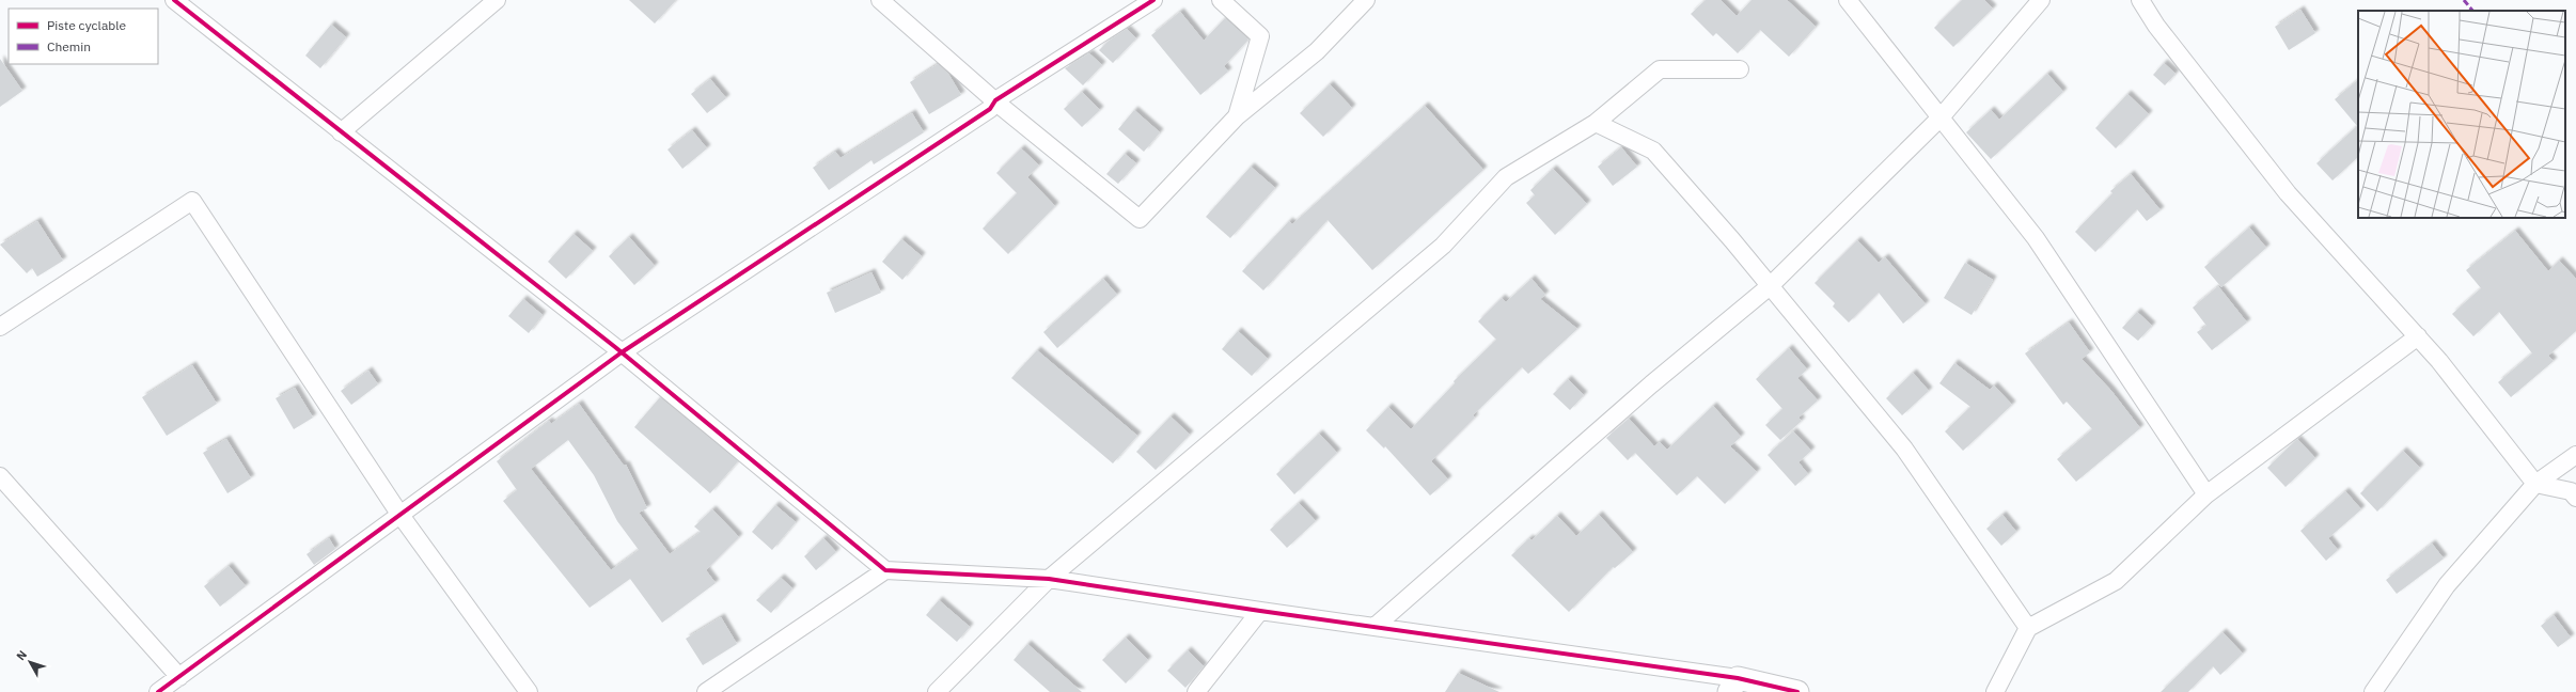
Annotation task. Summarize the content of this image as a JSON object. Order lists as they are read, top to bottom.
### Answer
{
  "legend": ["Piste cyclable", "Chemin"],
  "north": "top left"
}
